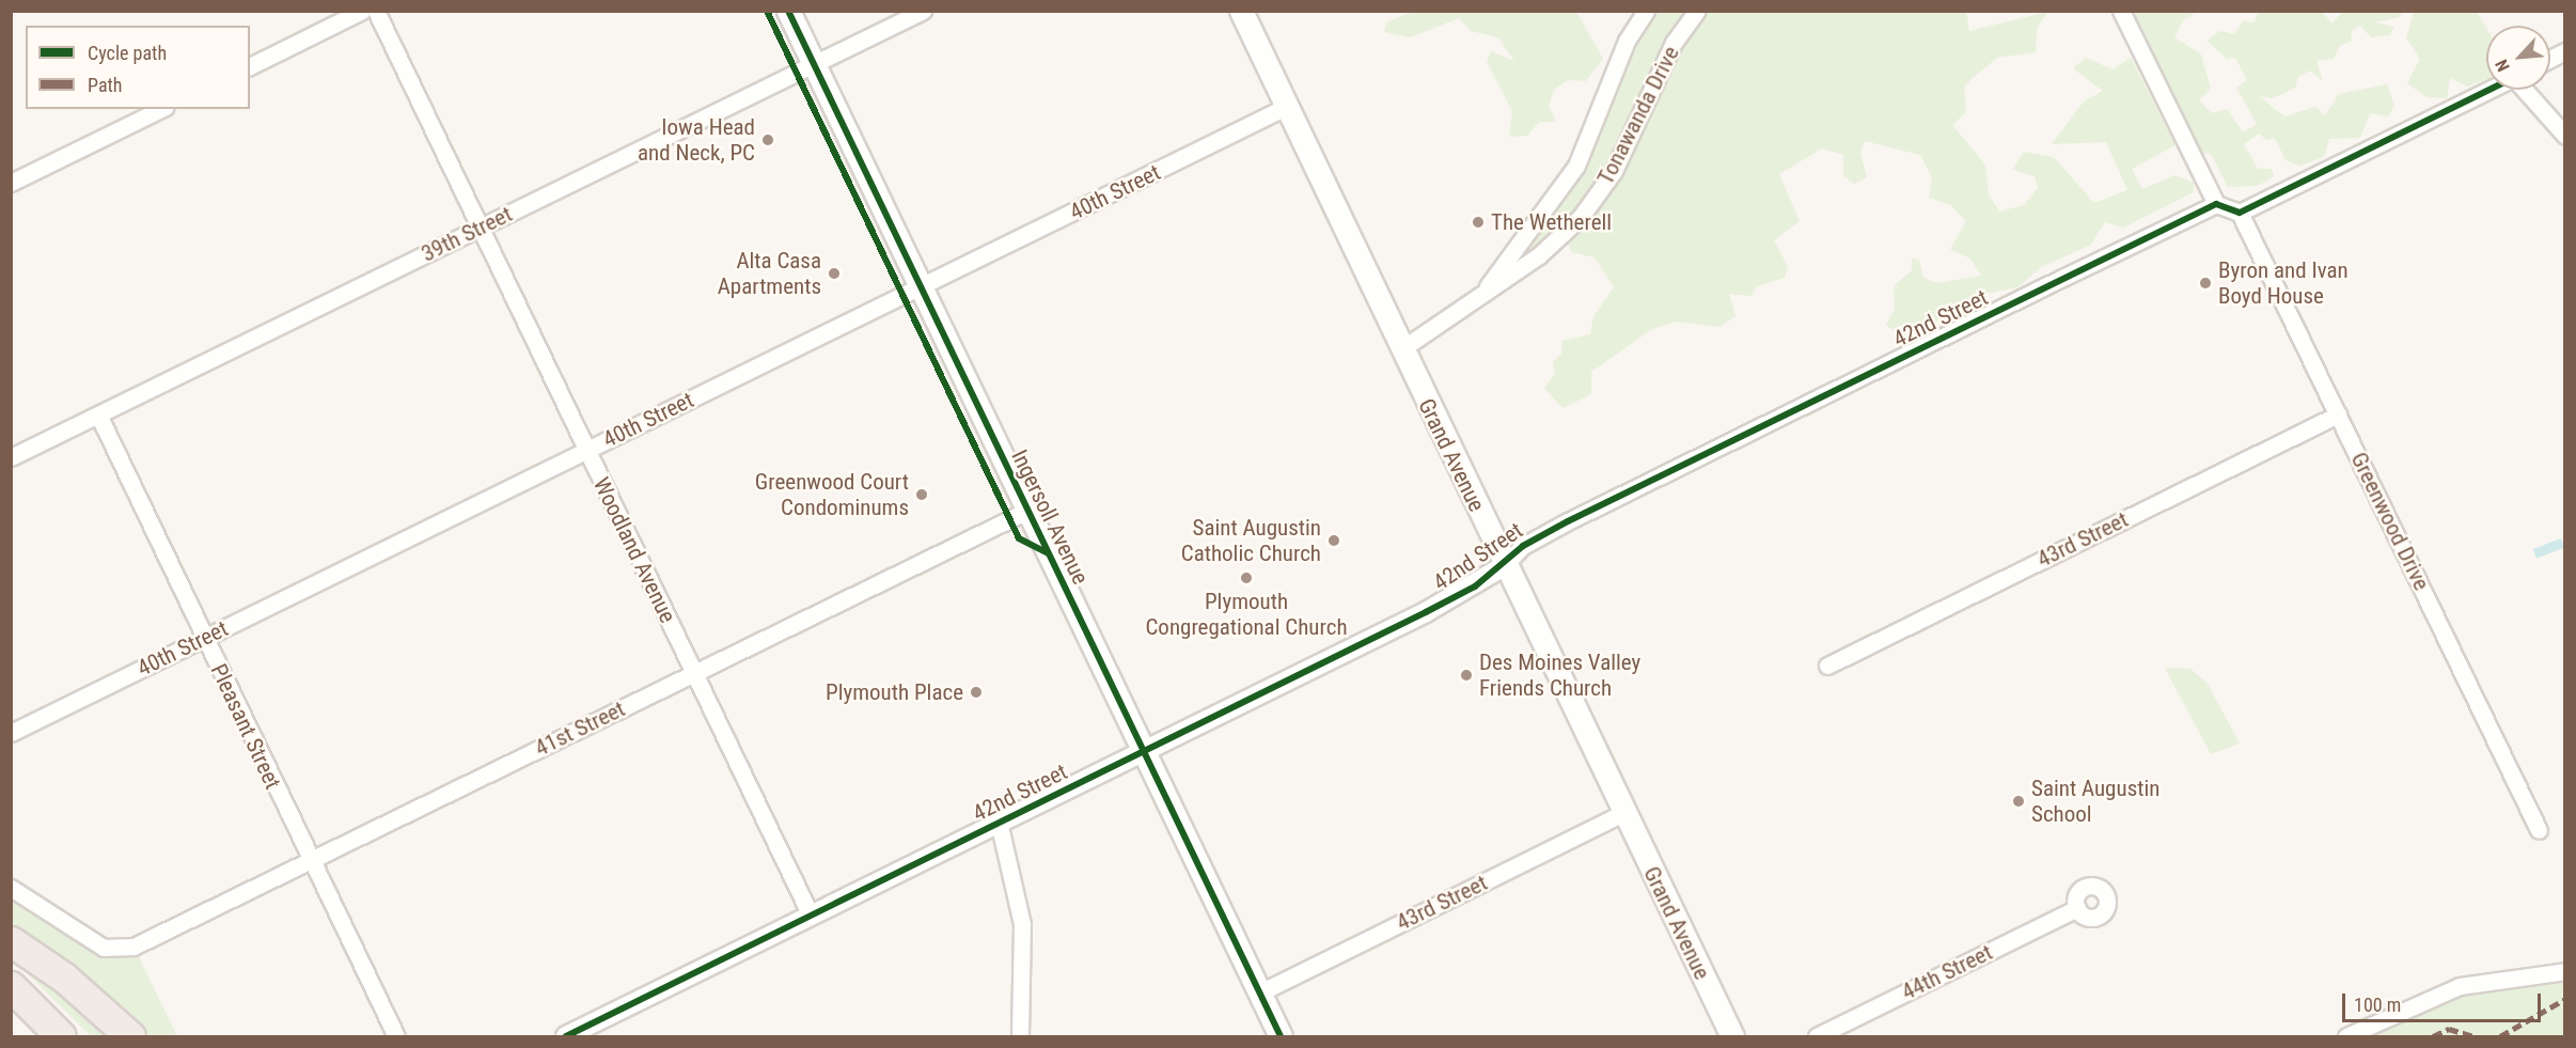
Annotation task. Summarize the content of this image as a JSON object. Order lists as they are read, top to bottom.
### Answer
{
  "streets": {
    "main road": ["Grand Avenue", "Ingersoll Avenue"],
    "street": [
      "Tonawanda Drive",
      "40th Street",
      "39th Street",
      "42nd Street",
      "Greenwood Drive",
      "43rd Street",
      "Woodland Avenue",
      "Pleasant Street",
      "41st Street",
      "44th Street"
    ]
  },
  "crossings": [
    ["Tonawanda Drive", "Grand Avenue"],
    ["40th Street", "Grand Avenue"],
    ["40th Street", "Ingersoll Avenue"],
    ["40th Street", "Woodland Avenue"],
    ["40th Street", "Pleasant Street"],
    ["39th Street", "Ingersoll Avenue"],
    ["39th Street", "Woodland Avenue"],
    ["39th Street", "Pleasant Street"],
    ["42nd Street", "Grand Avenue"],
    ["42nd Street", "Ingersoll Avenue"],
    ["42nd Street", "Woodland Avenue"],
    ["Grand Avenue", "43rd Street"],
    ["Ingersoll Avenue", "43rd Street"],
    ["Ingersoll Avenue", "41st Street"],
    ["Greenwood Drive", "43rd Street"],
    ["Woodland Avenue", "41st Street"],
    ["Pleasant Street", "41st Street"]
  ],
  "places": [
    "Iowa Head and Neck, PC",
    "The Wetherell",
    "Alta Casa Apartments",
    "Byron and Ivan Boyd House",
    "Greenwood Court Condominums",
    "Saint Augustin Catholic Church",
    "Plymouth Congregational Church",
    "Des Moines Valley Friends Church",
    "Plymouth Place",
    "Saint Augustin School"
  ],
  "legend": ["Cycle path", "Path"],
  "scale_bar": "100 m",
  "north": "bottom left"
}
